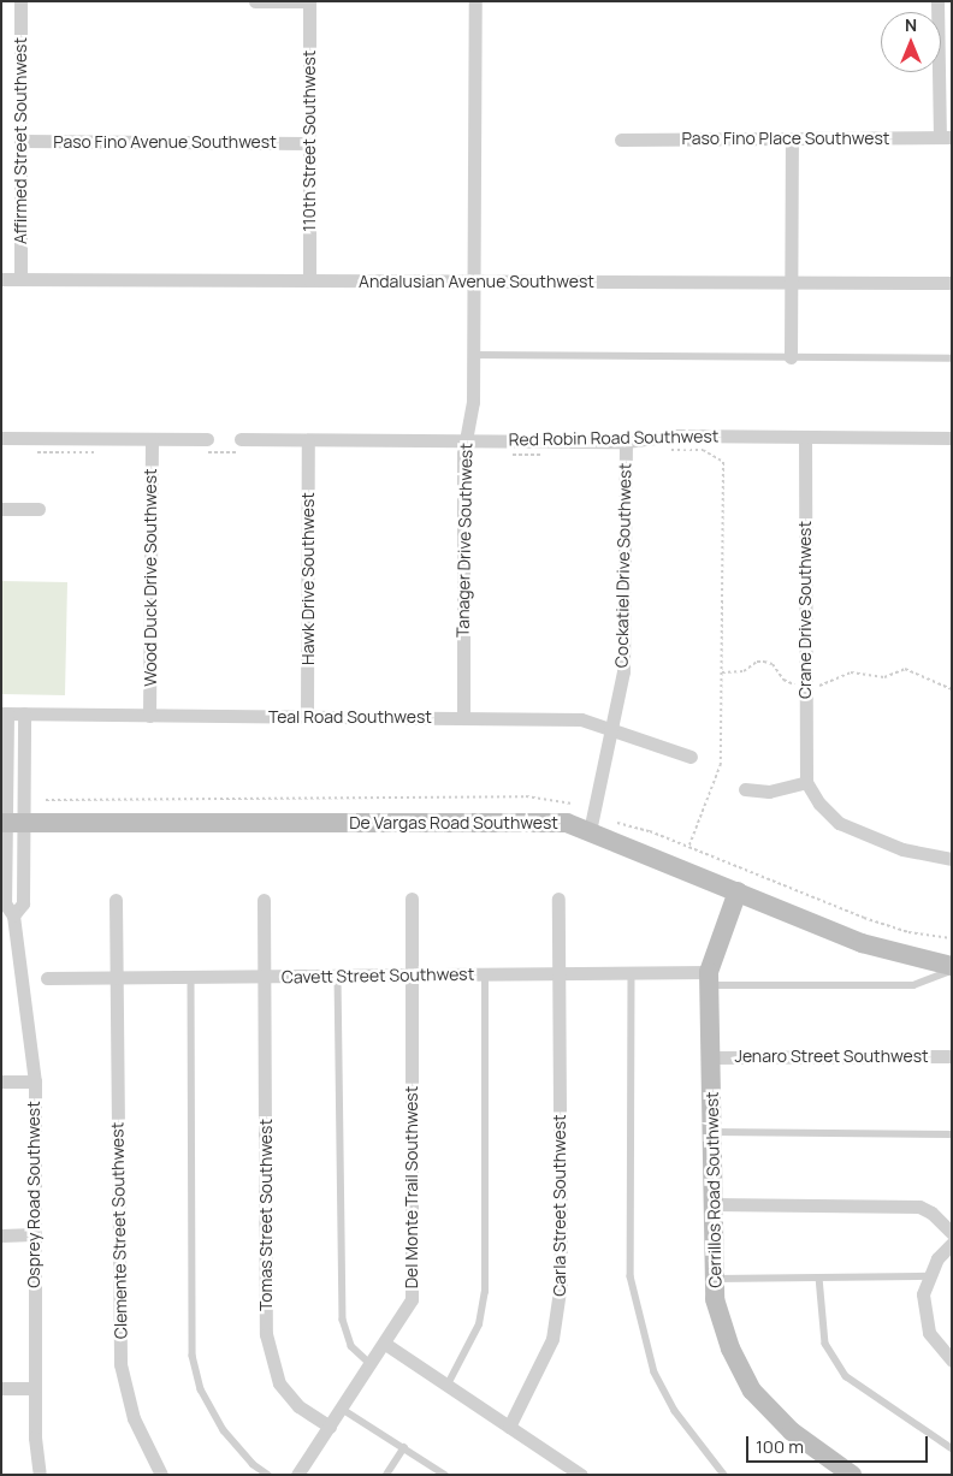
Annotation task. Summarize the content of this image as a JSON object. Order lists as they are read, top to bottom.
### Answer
{
  "streets": {
    "street": [
      "Paso Fino Place Southwest",
      "Affirmed Street Southwest",
      "110th Street Southwest",
      "Paso Fino Avenue Southwest",
      "Andalusian Avenue Southwest",
      "Red Robin Road Southwest",
      "Tanager Drive Southwest",
      "Cockatiel Drive Southwest",
      "Wood Duck Drive Southwest",
      "Hawk Drive Southwest",
      "Crane Drive Southwest",
      "Teal Road Southwest",
      "De Vargas Road Southwest",
      "Cavett Street Southwest",
      "Jenaro Street Southwest",
      "Del Monte Trail Southwest",
      "Cerrillos Road Southwest",
      "Osprey Road Southwest",
      "Carla Street Southwest",
      "Tomas Street Southwest",
      "Clemente Street Southwest"
    ]
  },
  "crossings": [
    ["Affirmed Street Southwest", "Paso Fino Avenue Southwest"],
    ["Affirmed Street Southwest", "Andalusian Avenue Southwest"],
    ["110th Street Southwest", "Paso Fino Avenue Southwest"],
    ["110th Street Southwest", "Andalusian Avenue Southwest"],
    ["Andalusian Avenue Southwest", "Tanager Drive Southwest"],
    ["Red Robin Road Southwest", "Tanager Drive Southwest"],
    ["Red Robin Road Southwest", "Cockatiel Drive Southwest"],
    ["Red Robin Road Southwest", "Hawk Drive Southwest"],
    ["Red Robin Road Southwest", "Crane Drive Southwest"],
    ["Tanager Drive Southwest", "Teal Road Southwest"],
    ["Cockatiel Drive Southwest", "Teal Road Southwest"],
    ["Cockatiel Drive Southwest", "De Vargas Road Southwest"],
    ["Wood Duck Drive Southwest", "Teal Road Southwest"],
    ["Hawk Drive Southwest", "Teal Road Southwest"],
    ["Teal Road Southwest", "Osprey Road Southwest"],
    ["De Vargas Road Southwest", "Cerrillos Road Southwest"],
    ["De Vargas Road Southwest", "Osprey Road Southwest"],
    ["Cavett Street Southwest", "Del Monte Trail Southwest"],
    ["Cavett Street Southwest", "Cerrillos Road Southwest"],
    ["Cavett Street Southwest", "Carla Street Southwest"],
    ["Cavett Street Southwest", "Tomas Street Southwest"],
    ["Cavett Street Southwest", "Clemente Street Southwest"],
    ["Jenaro Street Southwest", "Cerrillos Road Southwest"],
    ["Del Monte Trail Southwest", "Tomas Street Southwest"]
  ],
  "scale_bar": "100 m",
  "north": "top"
}
